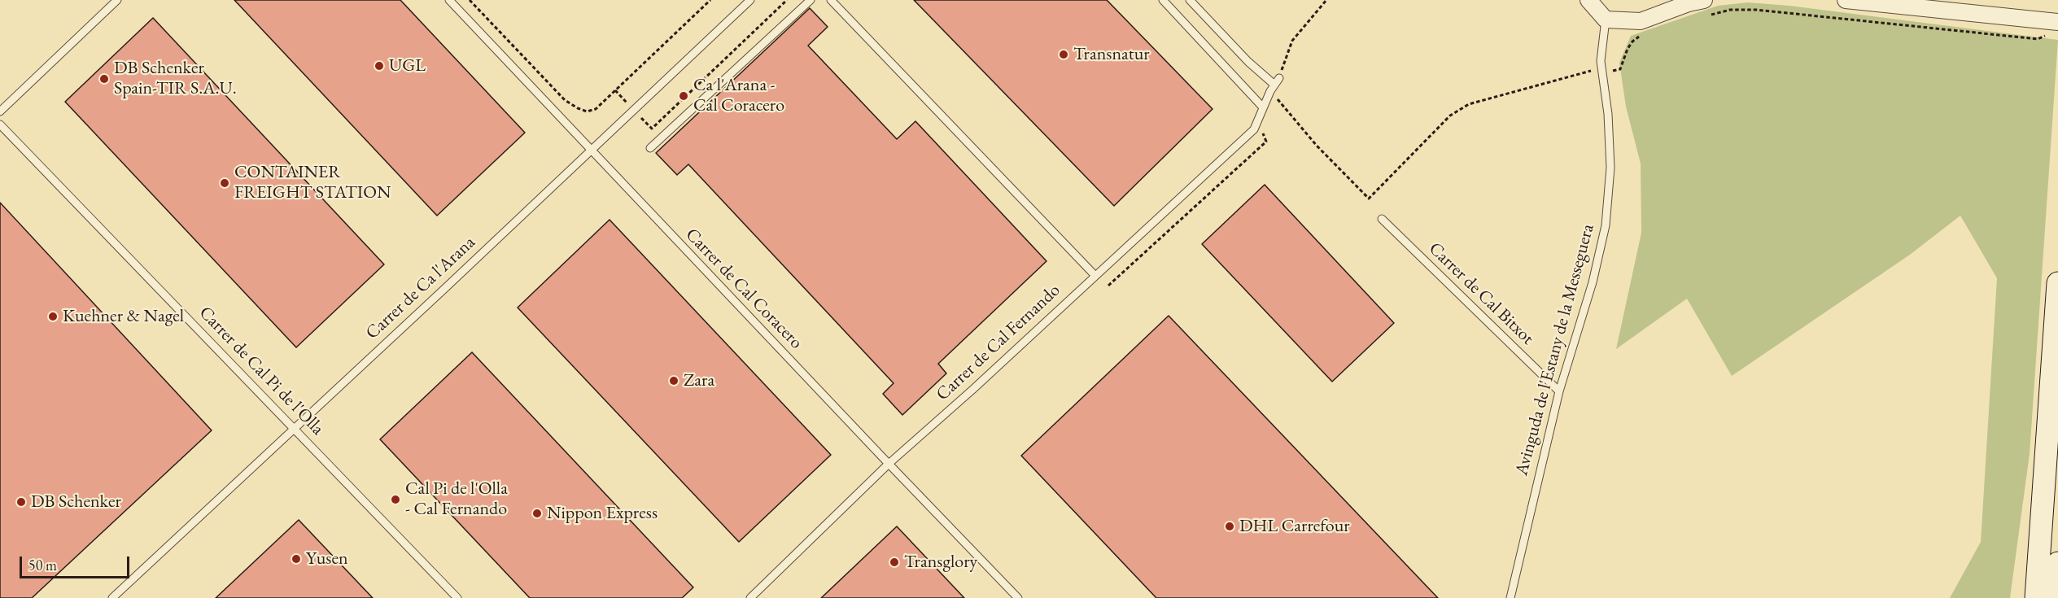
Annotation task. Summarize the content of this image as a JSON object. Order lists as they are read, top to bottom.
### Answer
{
  "streets": {
    "lane": [
      "Carrer de Ca l'Arana",
      "Carrer de Cal Coracero",
      "Carrer de Cal Bitxot",
      "Carrer de Cal Fernando",
      "Avinguda de l'Estany de la Messeguera",
      "Carrer de Cal Pi de l'Olla"
    ]
  },
  "crossings": [
    ["Carrer de Ca l'Arana", "Carrer de Cal Coracero"],
    ["Carrer de Ca l'Arana", "Carrer de Cal Pi de l'Olla"],
    ["Carrer de Cal Coracero", "Carrer de Cal Fernando"],
    ["Carrer de Cal Bitxot", "Avinguda de l'Estany de la Messeguera"]
  ],
  "places": [
    "Transnatur",
    "UGL",
    "DB Schenker Spain-TIR S.A.U.",
    "Ca l'Arana - Cal Coracero",
    "CONTAINER FREIGHT STATION",
    "Kuehner & Nagel",
    "Zara",
    "Cal Pi de l'Olla - Cal Fernando",
    "DB Schenker",
    "Nippon Express",
    "DHL Carrefour",
    "Yusen",
    "Transglory"
  ],
  "scale_bar": "50 m"
}
